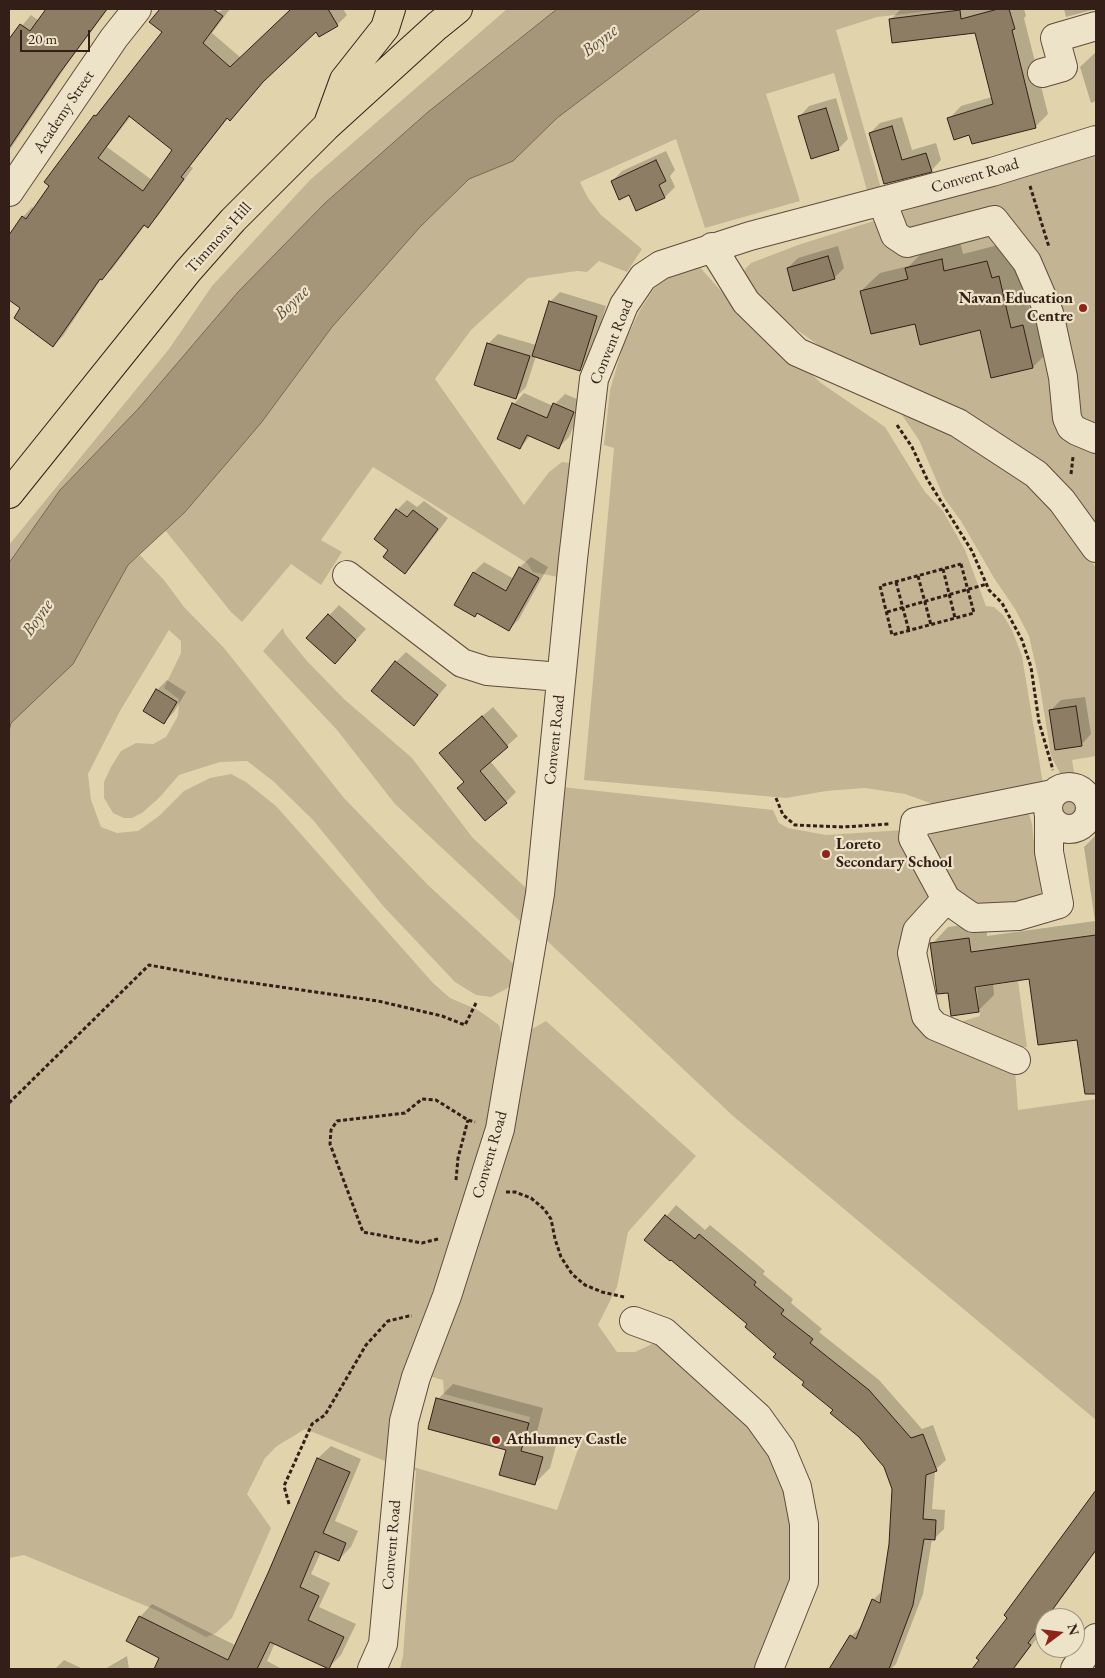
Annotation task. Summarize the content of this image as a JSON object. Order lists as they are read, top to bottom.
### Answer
{
  "streets": {
    "main road": ["Timmons Hill"],
    "street": ["Academy Street", "Convent Road"]
  },
  "water": ["Boyne"],
  "places": ["Navan Education Centre", "Loreto Secondary School", "Athlumney Castle"],
  "scale_bar": "20 m",
  "north": "right"
}
